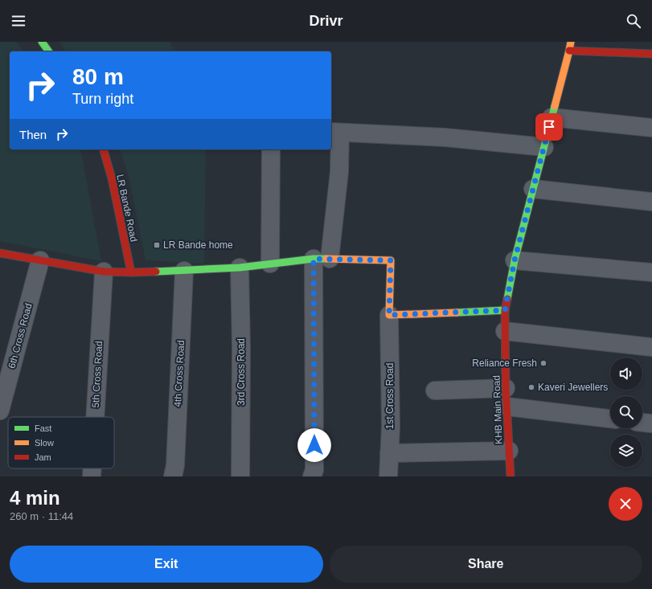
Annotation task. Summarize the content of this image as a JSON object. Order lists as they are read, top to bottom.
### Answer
{
  "streets": {
    "street": [
      "LR Bande Road",
      "6th Cross Road",
      "3rd Cross Road",
      "4th Cross Road",
      "5th Cross Road",
      "1st Cross Road",
      "KHB Main Road"
    ]
  },
  "places": {
    "transit": ["LR Bande home"],
    "other": ["Reliance Fresh", "Kaveri Jewellers"]
  },
  "legend": ["Fast", "Slow", "Jam"],
  "page": {
    "header": "Drivr",
    "turn": ["80 m", "Turn right"],
    "then": "Then",
    "heading": ["4 min", "260 m · 11:44"],
    "buttons": ["Exit", "Share"]
  }
}
